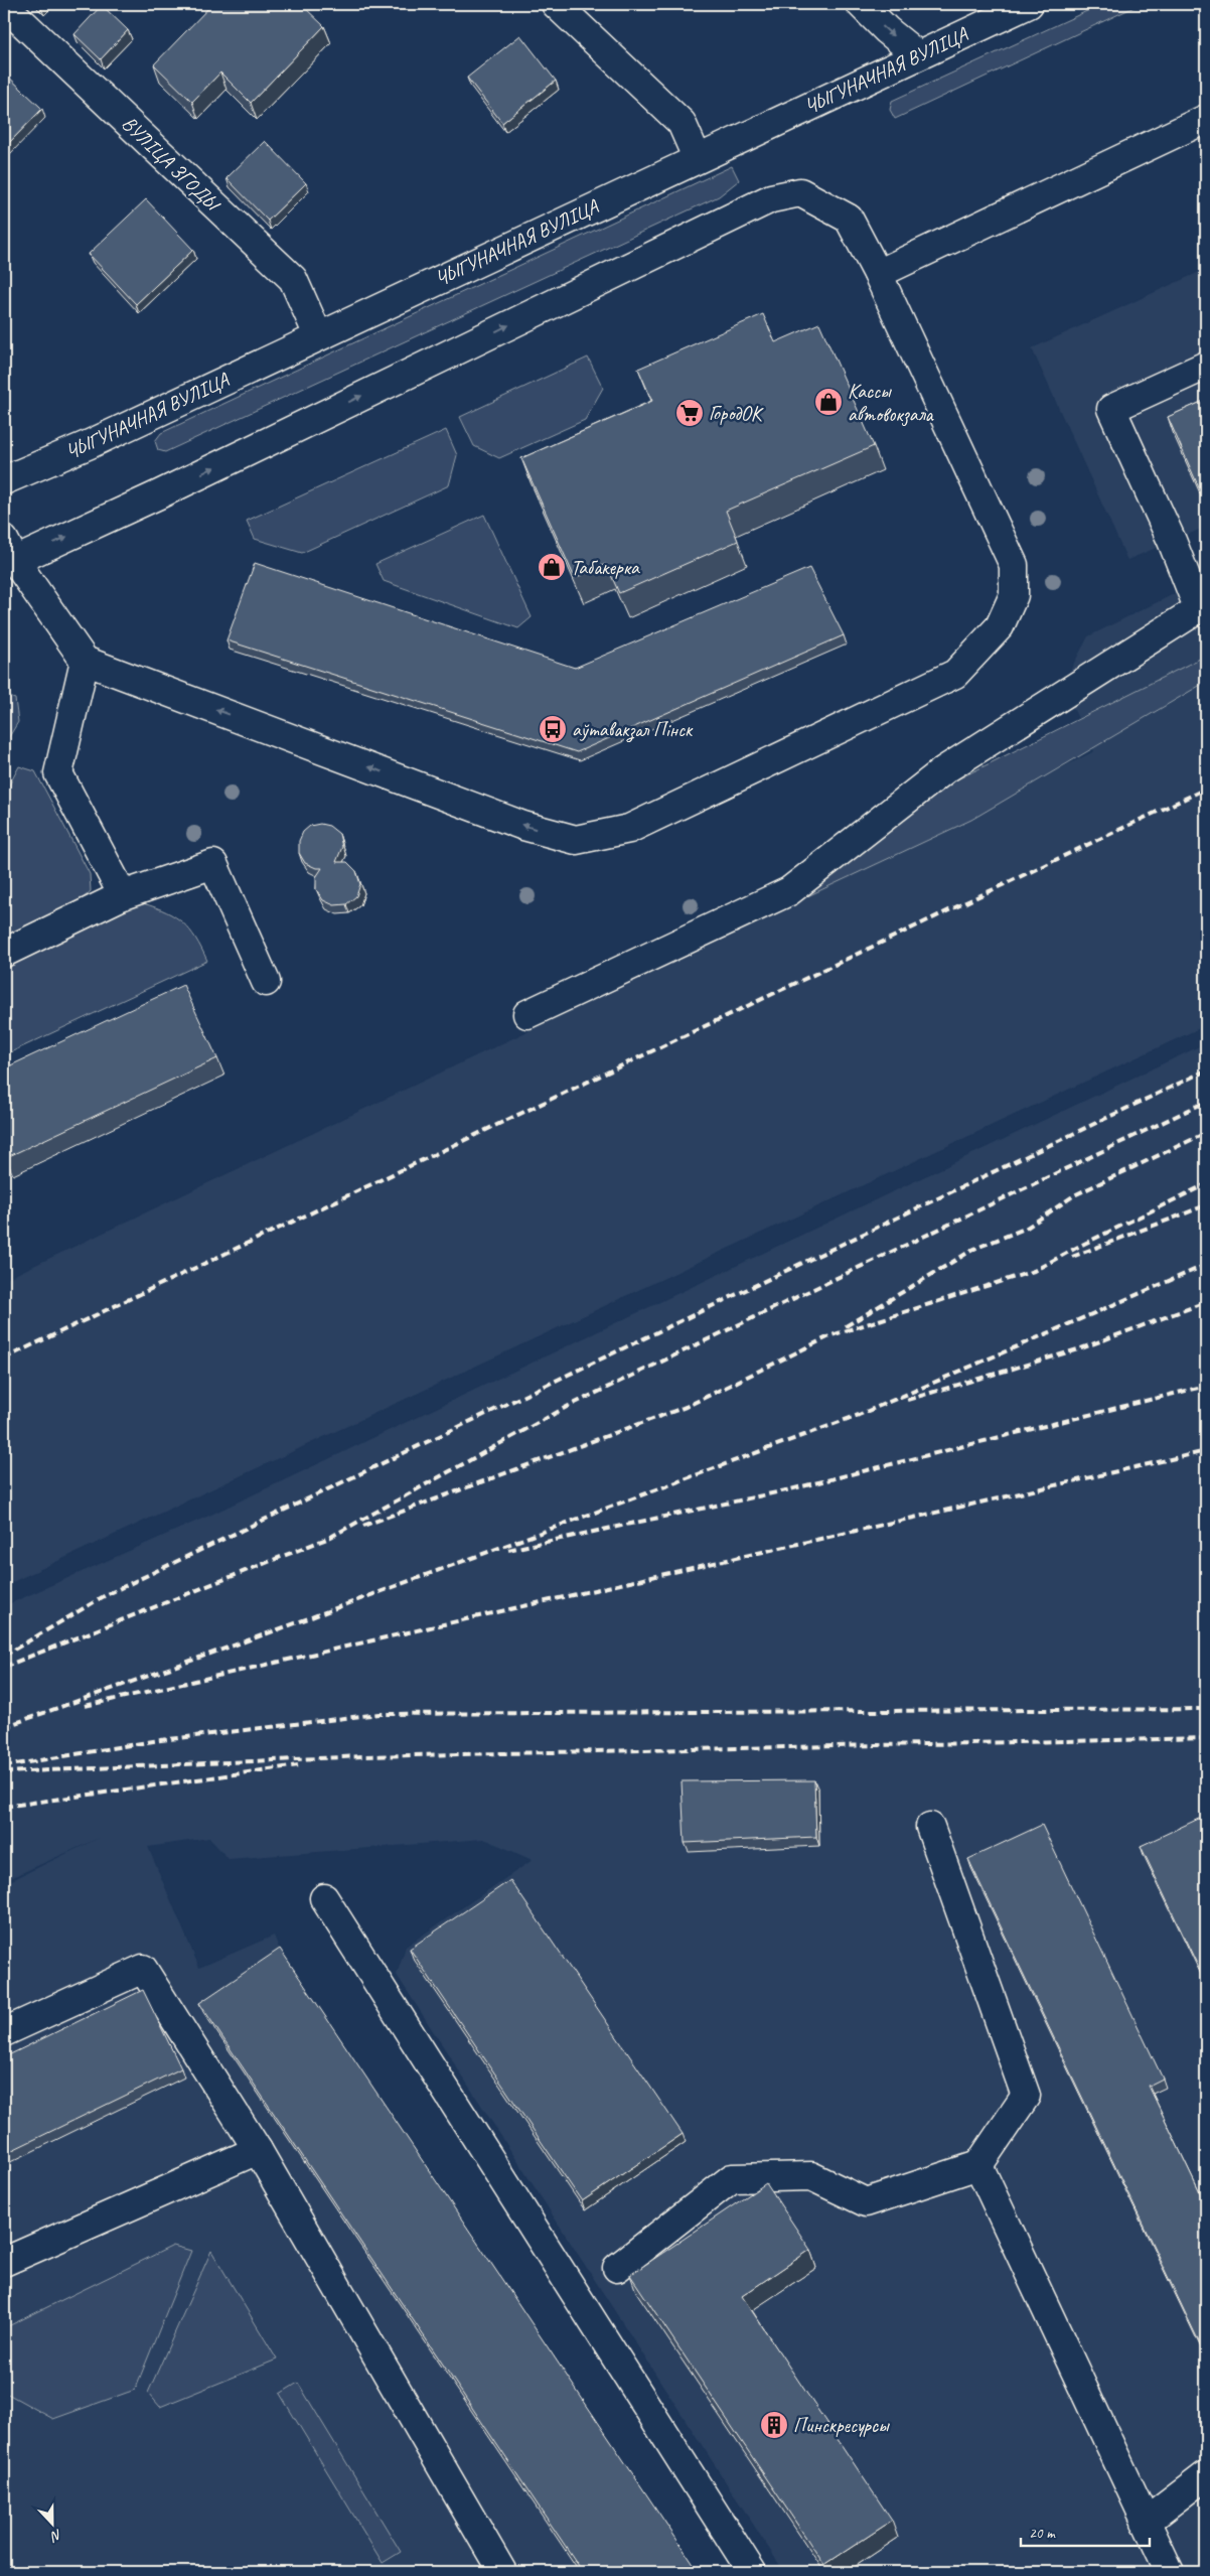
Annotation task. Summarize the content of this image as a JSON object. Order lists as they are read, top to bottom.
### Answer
{
  "streets": {
    "street": ["ЧЫГУНАЧНАЯ ВУЛІЦА", "ВУЛІЦА ЗГОДЫ"]
  },
  "crossings": [
    ["ЧЫГУНАЧНАЯ ВУЛІЦА", "ВУЛІЦА ЗГОДЫ"]
  ],
  "places": {
    "shop": ["Кассы автовокзала", "Табакерка"],
    "supermarket": ["ГородОК"],
    "bus stop": ["аўтавакзал Пінск"],
    "building": ["Пинскресурсы"]
  },
  "scale_bar": "20 m",
  "north": "bottom"
}
